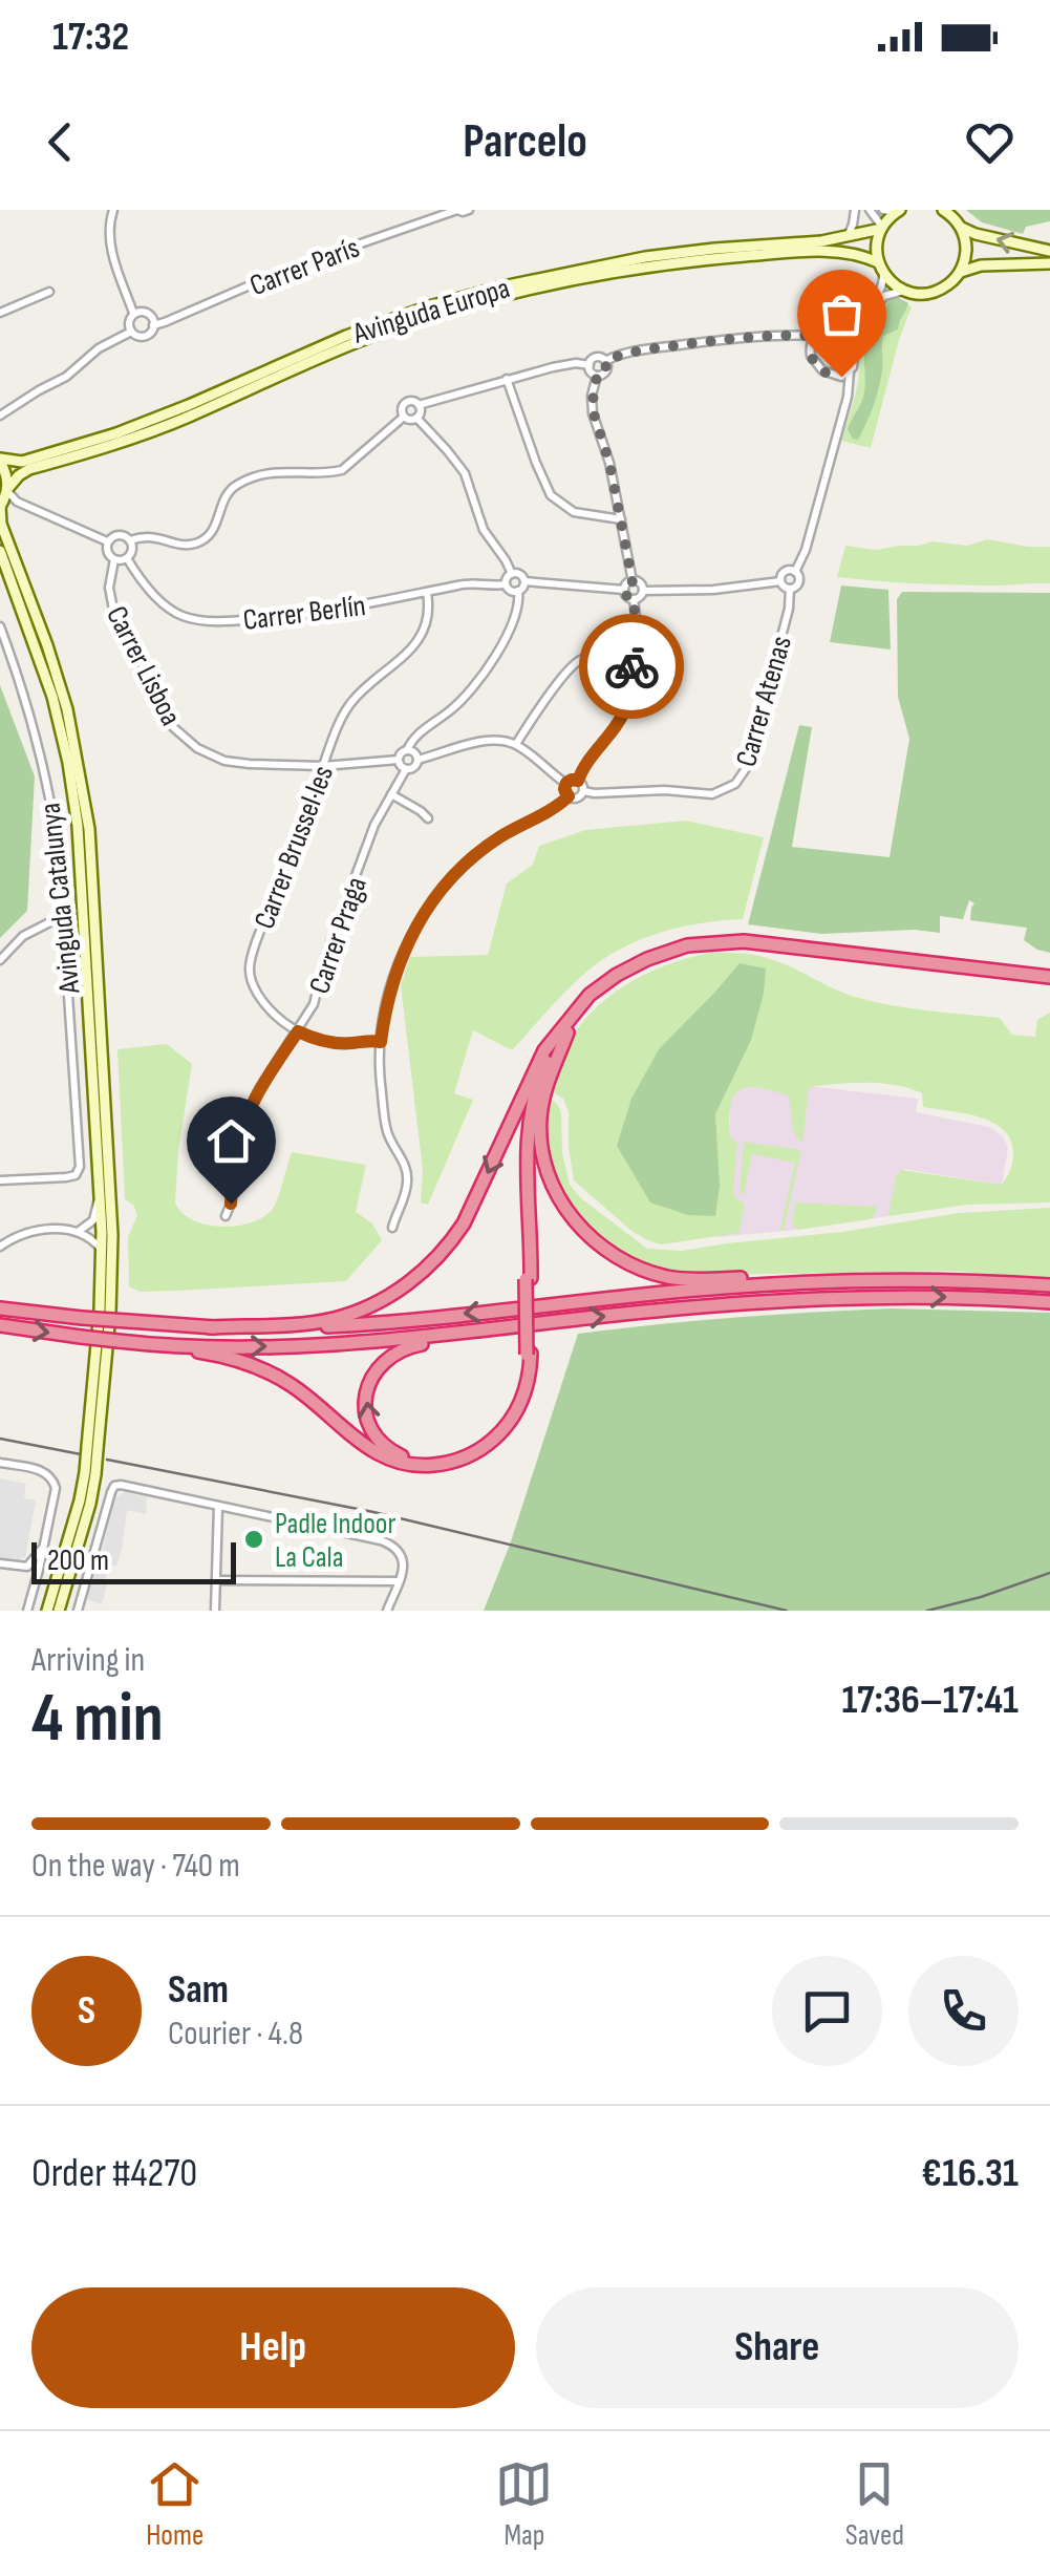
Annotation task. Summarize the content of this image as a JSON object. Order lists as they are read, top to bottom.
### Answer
{
  "streets": {
    "main road": ["Avinguda Europa"],
    "street": [
      "Carrer París",
      "Carrer Berlín",
      "Carrer Lisboa",
      "Carrer Atenas",
      "Carrer Brussel·les",
      "Avinguda Catalunya",
      "Carrer Praga"
    ]
  },
  "crossings": [
    ["Carrer Berlín", "Carrer Lisboa"],
    ["Carrer Berlín", "Carrer Brussel·les"],
    ["Carrer Lisboa", "Carrer Brussel·les"],
    ["Carrer Lisboa", "Carrer Praga"],
    ["Carrer Brussel·les", "Carrer Praga"]
  ],
  "places": ["Padle Indoor La Cala"],
  "scale_bar": "200 m",
  "page": {
    "status": "17:32",
    "header": "Parcelo",
    "scale": "200 m",
    "heading": ["4 min", "Arriving in", "17:36–17:41"],
    "panel": [
      "Sam",
      "Courier · 4.8",
      "Order #4270",
      "€16.31"
    ],
    "bar": "On the way · 740 m",
    "round": "S",
    "buttons": ["Help", "Share"],
    "tabs": ["Home", "Map", "Saved"]
  }
}
